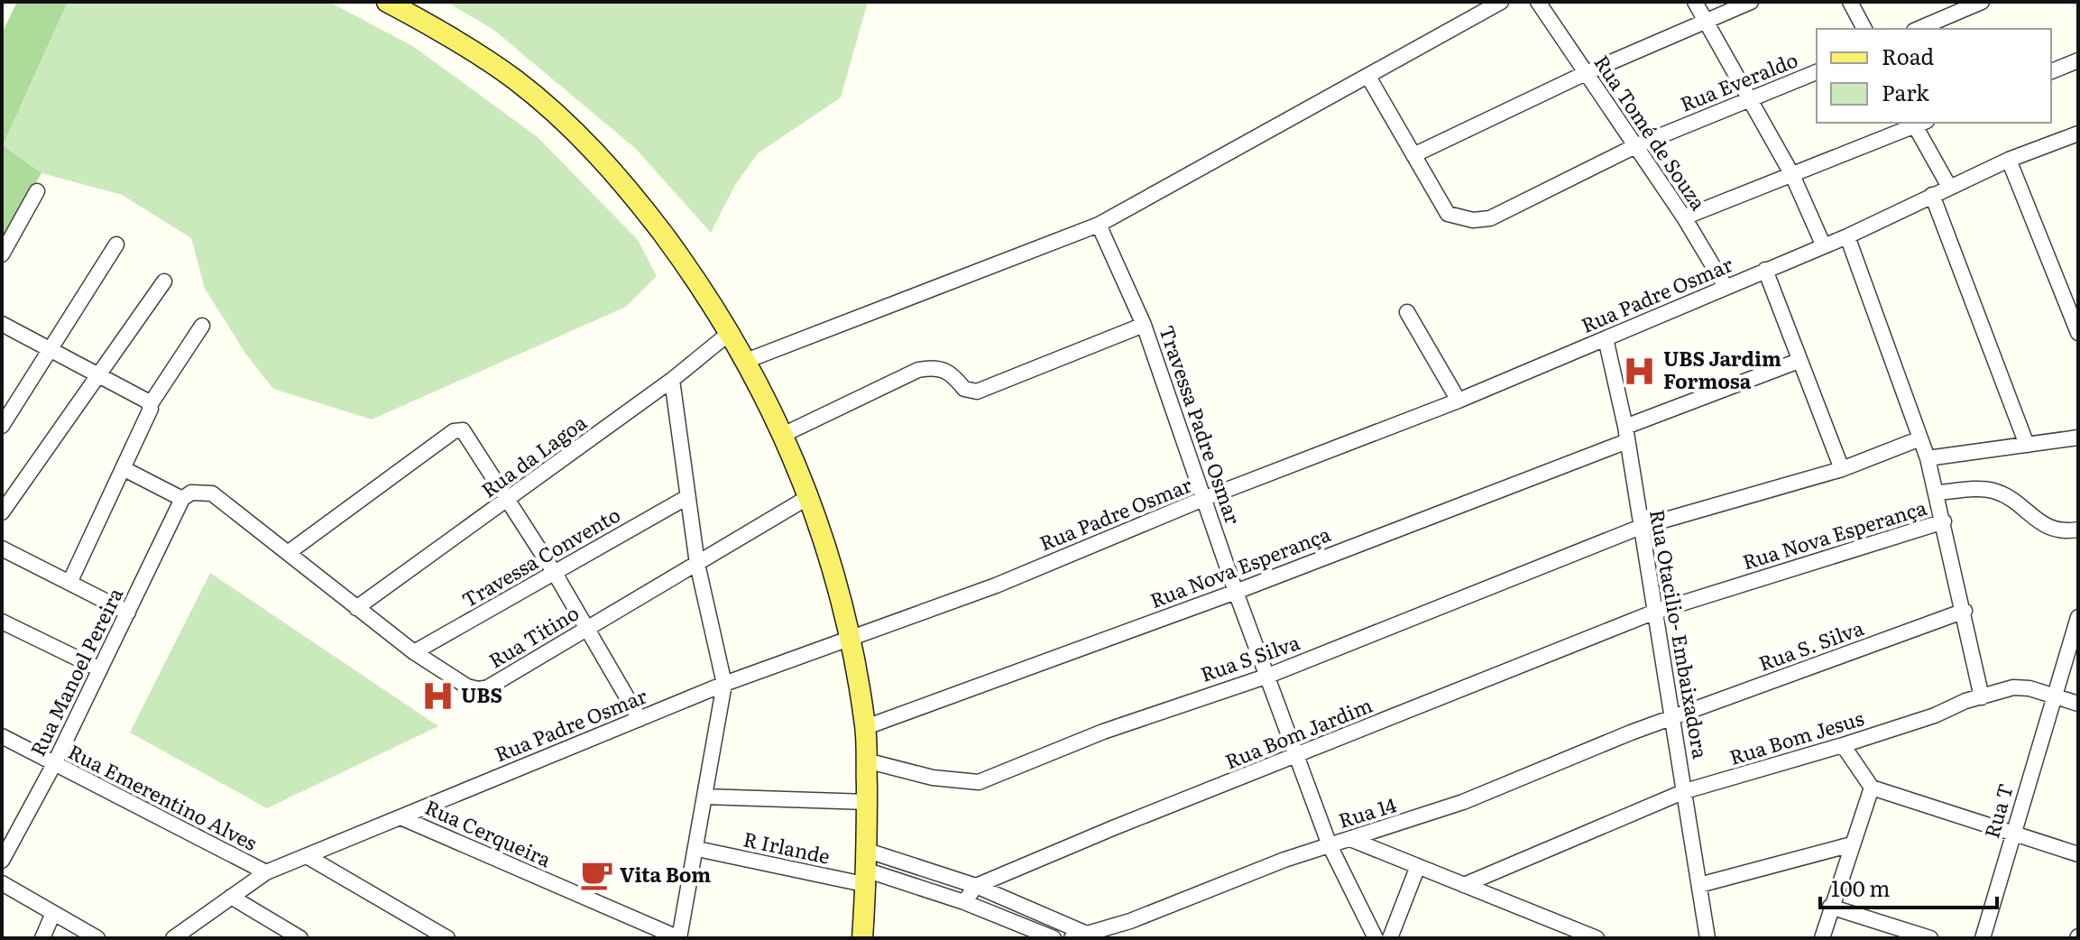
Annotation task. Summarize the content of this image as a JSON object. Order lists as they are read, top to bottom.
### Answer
{
  "streets": {
    "street": [
      "Rua Everaldo",
      "Rua Tomé de Souza",
      "Rua Padre Osmar",
      "Travessa Padre Osmar",
      "Rua da Lagoa",
      "Rua Nova Esperança",
      "Travessa Convento",
      "Rua Otacilio- Embaixadora",
      "Rua Titino",
      "Rua S. Silva",
      "Rua S Silva",
      "Rua Manoel Pereira",
      "Rua Bom Jardim",
      "Rua Bom Jesus",
      "Rua Emerentino Alves",
      "Rua T",
      "Rua 14",
      "Rua Cerqueira",
      "R Irlande"
    ]
  },
  "crossings": [
    ["Rua Everaldo", "Rua Tomé de Souza"],
    ["Rua Tomé de Souza", "Rua Padre Osmar"],
    ["Rua Padre Osmar", "Travessa Padre Osmar"],
    ["Rua Padre Osmar", "Rua Otacilio- Embaixadora"],
    ["Rua Padre Osmar", "Rua Emerentino Alves"],
    ["Rua Padre Osmar", "Rua Cerqueira"],
    ["Travessa Padre Osmar", "Rua Nova Esperança"],
    ["Travessa Padre Osmar", "Rua S Silva"],
    ["Travessa Padre Osmar", "Rua Bom Jardim"],
    ["Travessa Padre Osmar", "Rua 14"],
    ["Rua da Lagoa", "Rua Titino"],
    ["Rua Nova Esperança", "Rua Otacilio- Embaixadora"],
    ["Rua Nova Esperança", "Rua Bom Jardim"],
    ["Travessa Convento", "Rua Titino"],
    ["Rua Otacilio- Embaixadora", "Rua S. Silva"],
    ["Rua Otacilio- Embaixadora", "Rua S Silva"],
    ["Rua Otacilio- Embaixadora", "Rua Bom Jardim"],
    ["Rua Otacilio- Embaixadora", "Rua Bom Jesus"],
    ["Rua Otacilio- Embaixadora", "Rua 14"],
    ["Rua Titino", "Rua Manoel Pereira"],
    ["Rua S. Silva", "Rua 14"],
    ["Rua Manoel Pereira", "Rua Emerentino Alves"],
    ["Rua Bom Jesus", "Rua T"]
  ],
  "places": {
    "hospital": ["UBS Jardim Formosa", "UBS"],
    "cafe": ["Vita Bom"]
  },
  "legend": ["Road", "Park"],
  "scale_bar": "100 m"
}
